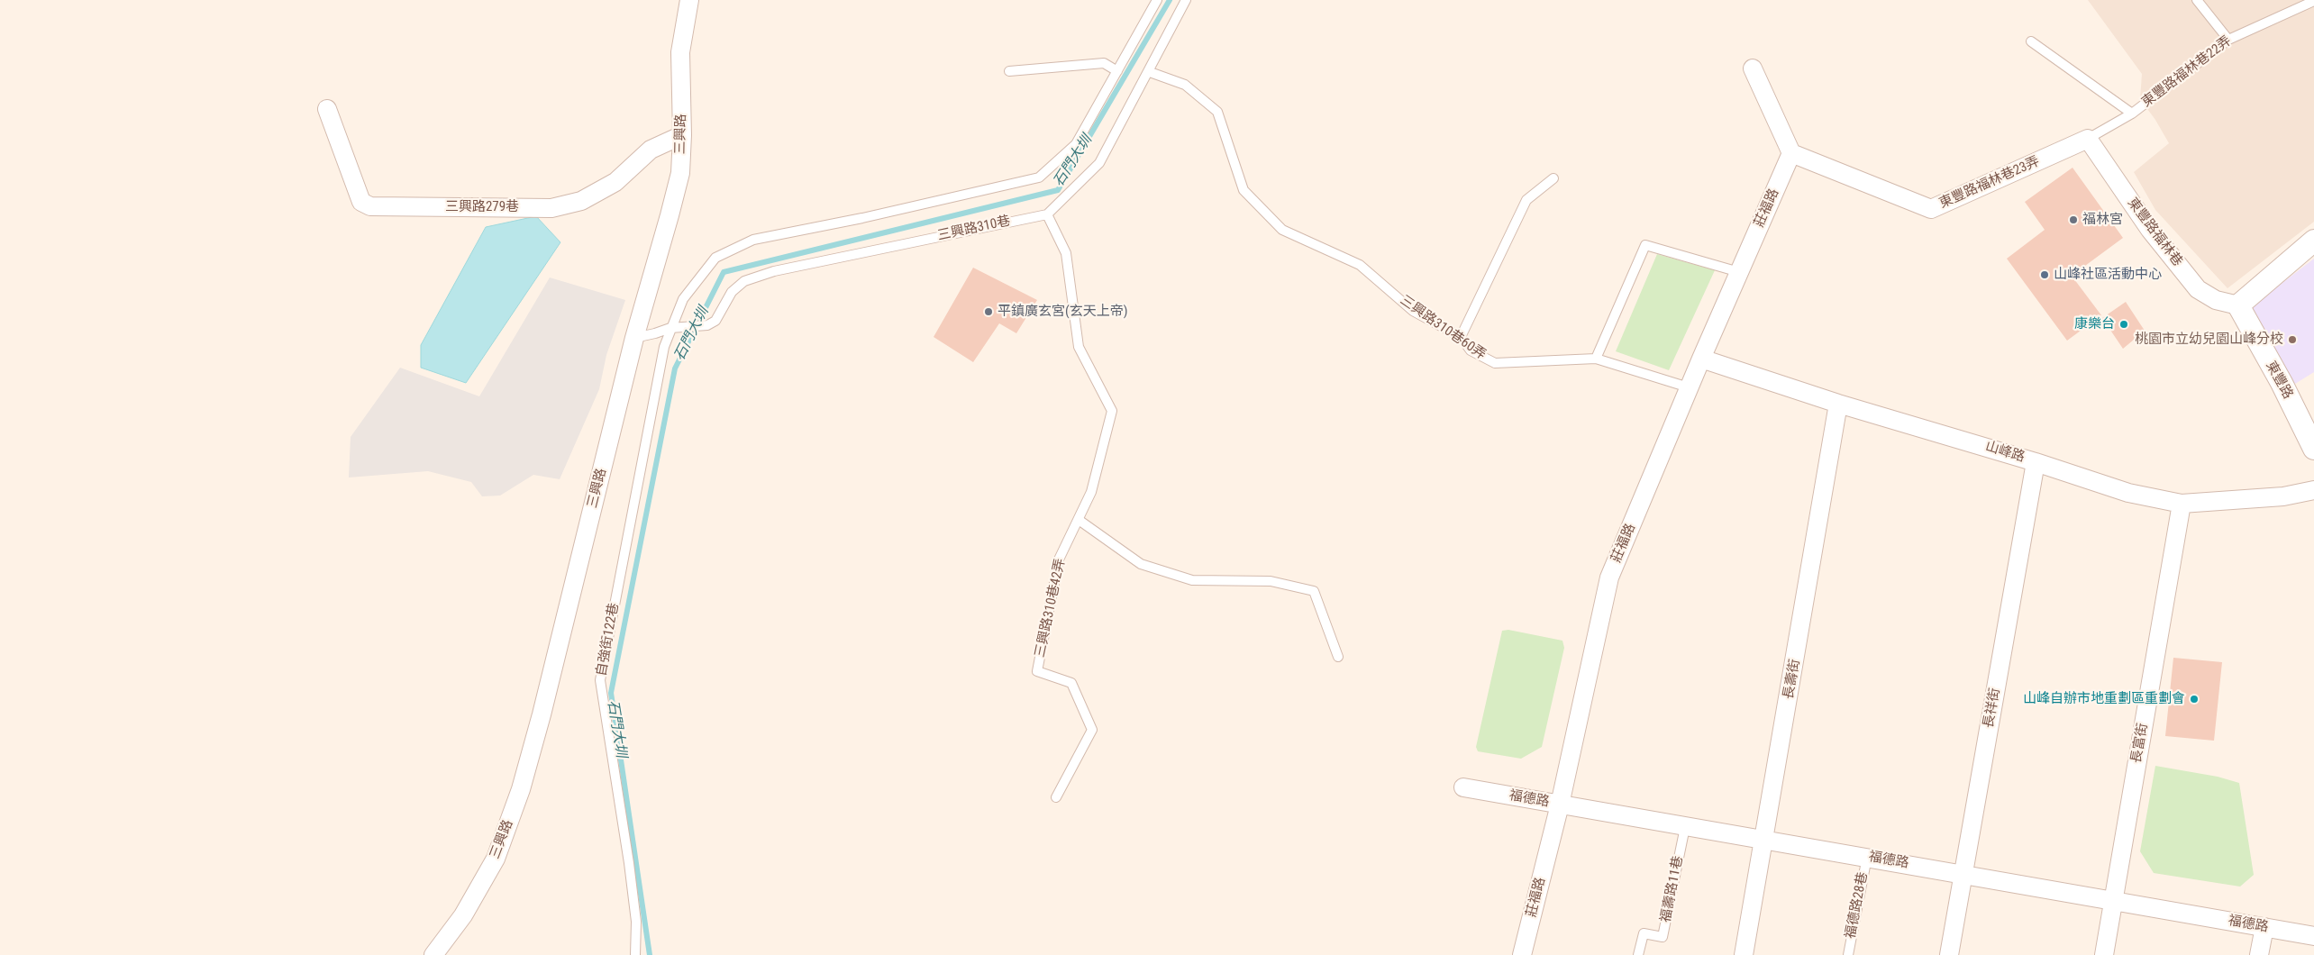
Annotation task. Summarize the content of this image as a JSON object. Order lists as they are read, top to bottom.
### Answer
{
  "streets": {
    "street": [
      "三興路",
      "東豐路福林巷23弄",
      "三興路279巷",
      "莊福路",
      "東豐路福林巷",
      "東豐路",
      "山峰路",
      "長壽街",
      "長祥街",
      "長富街",
      "福德路"
    ],
    "lane": [
      "東豐路福林巷22弄",
      "三興路310巷",
      "三興路310巷60弄",
      "三興路310巷42弄",
      "自強街122巷",
      "福壽路11巷",
      "福德路28巷"
    ]
  },
  "crossings": [
    ["東豐路福林巷22弄", "東豐路福林巷23弄"],
    ["東豐路福林巷22弄", "東豐路福林巷"],
    ["三興路", "三興路279巷"],
    ["三興路", "三興路310巷"],
    ["東豐路福林巷23弄", "莊福路"],
    ["東豐路福林巷23弄", "東豐路福林巷"],
    ["莊福路", "三興路310巷60弄"],
    ["莊福路", "山峰路"],
    ["莊福路", "福德路"],
    ["三興路310巷", "三興路310巷42弄"],
    ["三興路310巷", "自強街122巷"],
    ["東豐路福林巷", "東豐路"],
    ["山峰路", "長壽街"],
    ["山峰路", "長祥街"],
    ["山峰路", "長富街"],
    ["長壽街", "福德路"],
    ["長祥街", "福德路"],
    ["長富街", "福德路"],
    ["福德路", "福壽路11巷"],
    ["福德路", "福德路28巷"]
  ],
  "water": ["石門大圳"],
  "places": [
    "福林宮",
    "山峰社區活動中心",
    "平鎮廣玄宮(玄天上帝)",
    "康樂台",
    "桃園市立幼兒園山峰分校",
    "山峰自辦市地重劃區重劃會"
  ]
}
